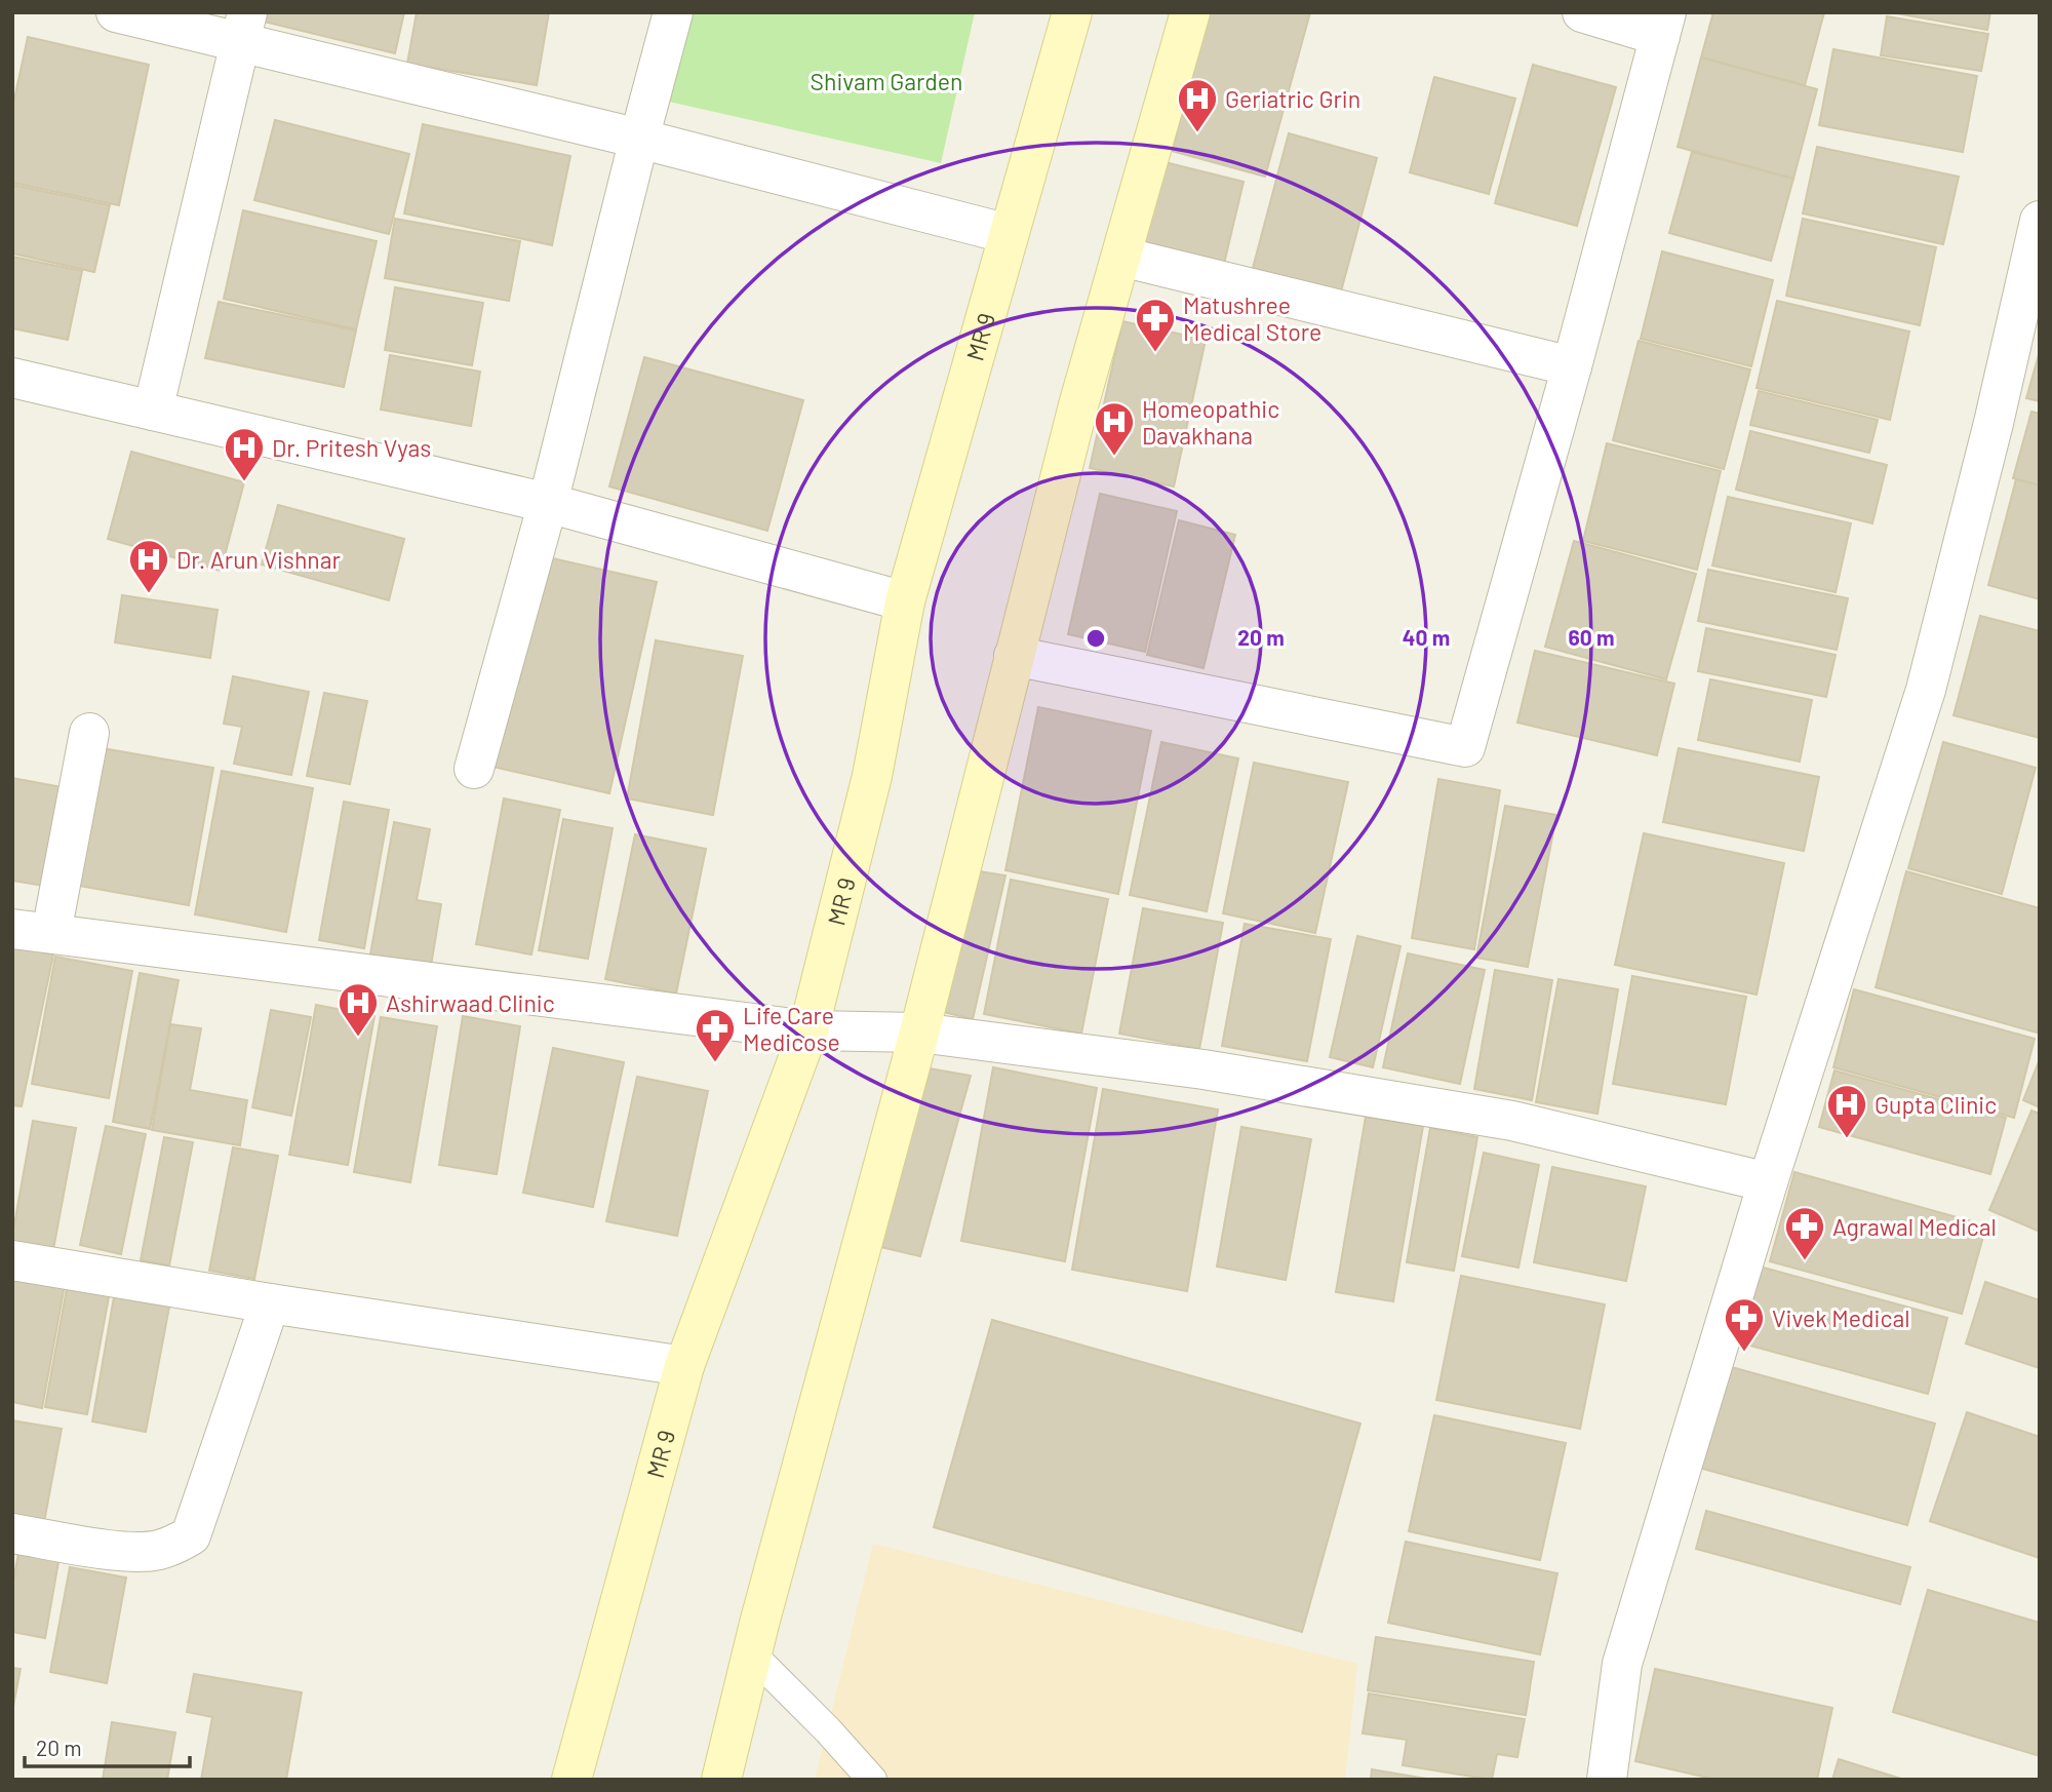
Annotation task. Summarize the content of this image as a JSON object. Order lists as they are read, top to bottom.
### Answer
{
  "streets": {
    "main road": ["MR 9"]
  },
  "parks": ["Shivam Garden"],
  "places": {
    "hospital": [
      "Geriatric Grin",
      "Homeopathic Davakhana",
      "Dr. Pritesh Vyas",
      "Dr. Arun Vishnar",
      "Ashirwaad Clinic",
      "Gupta Clinic"
    ],
    "pharmacy": [
      "Matushree Medical Store",
      "Life Care Medicose",
      "Agrawal Medical",
      "Vivek Medical"
    ]
  },
  "scale_bar": "20 m",
  "rings": ["20 m", "40 m", "60 m"]
}
